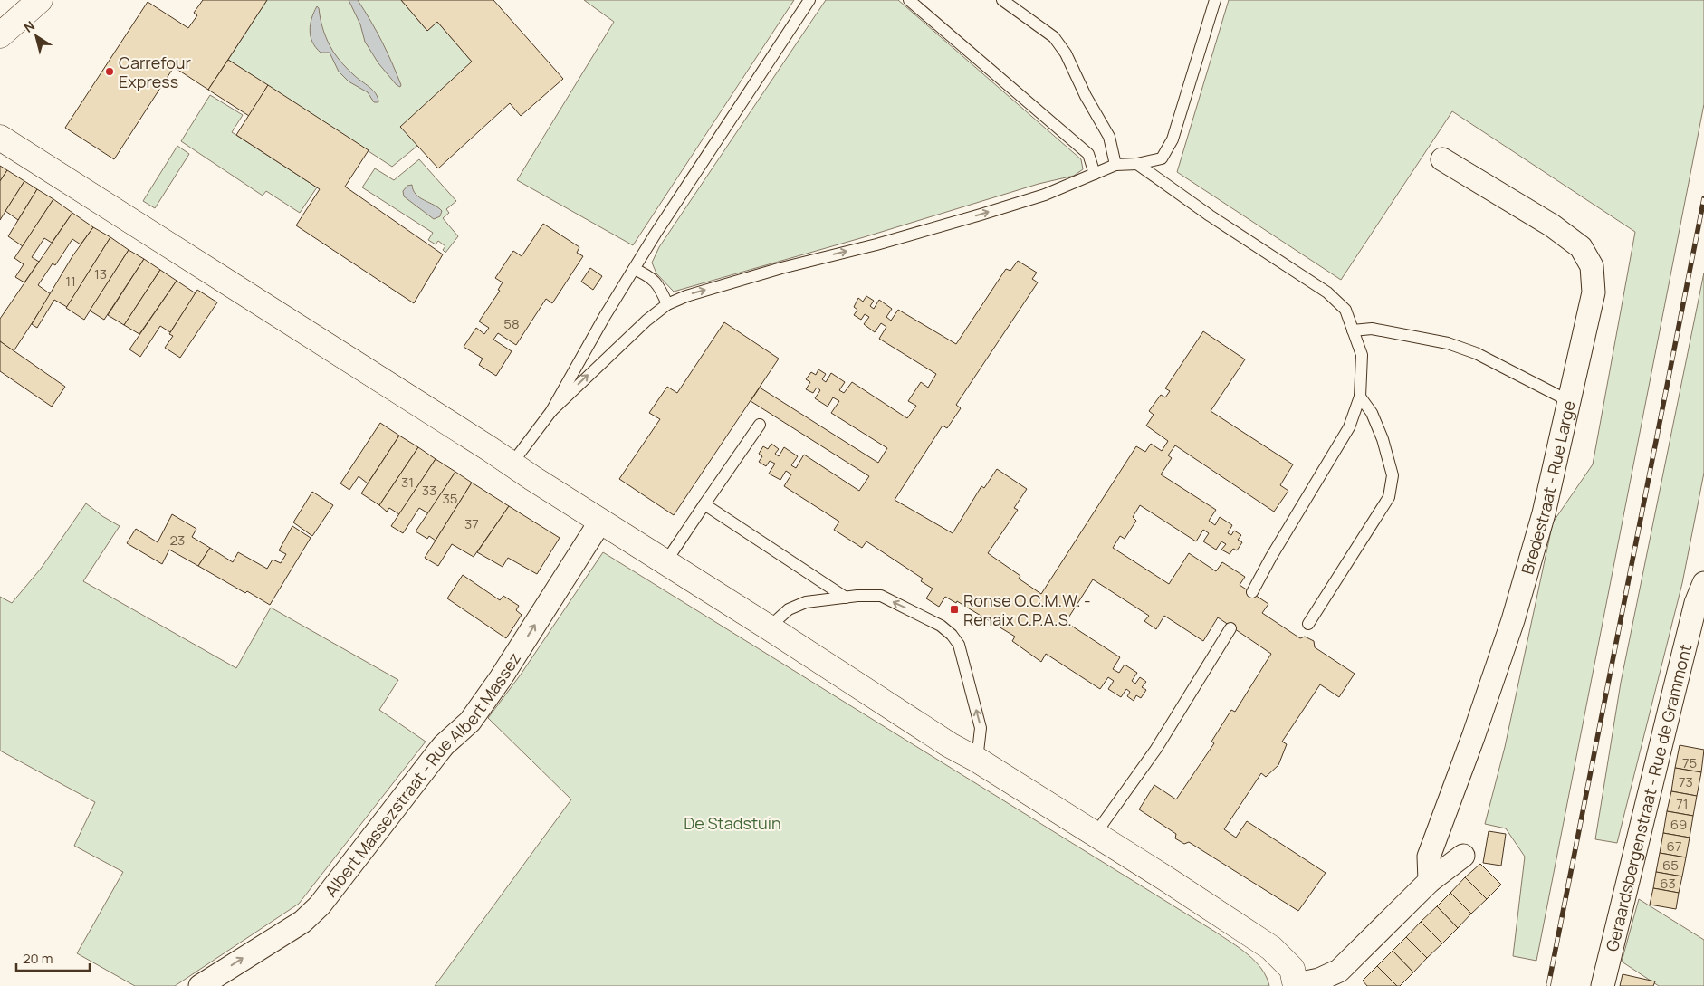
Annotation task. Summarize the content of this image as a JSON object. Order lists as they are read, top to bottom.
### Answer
{
  "streets": {
    "street": ["Bredestraat - Rue Large", "Albert Massezstraat - Rue Albert Massez", "Geraardsbergenstraat - Rue de Grammont"]
  },
  "one_way": ["Albert Massezstraat - Rue Albert Massez"],
  "parks": ["De Stadstuin"],
  "places": {
    "other": ["Carrefour Express"],
    "transit": ["Ronse O.C.M.W. - Renaix C.P.A.S."]
  },
  "house_numbers": [
    "13",
    "11",
    "58",
    "31",
    "33",
    "35",
    "37",
    "23",
    "75",
    "73",
    "71",
    "69",
    "67",
    "65",
    "63"
  ],
  "scale_bar": "20 m",
  "north": "top left"
}
